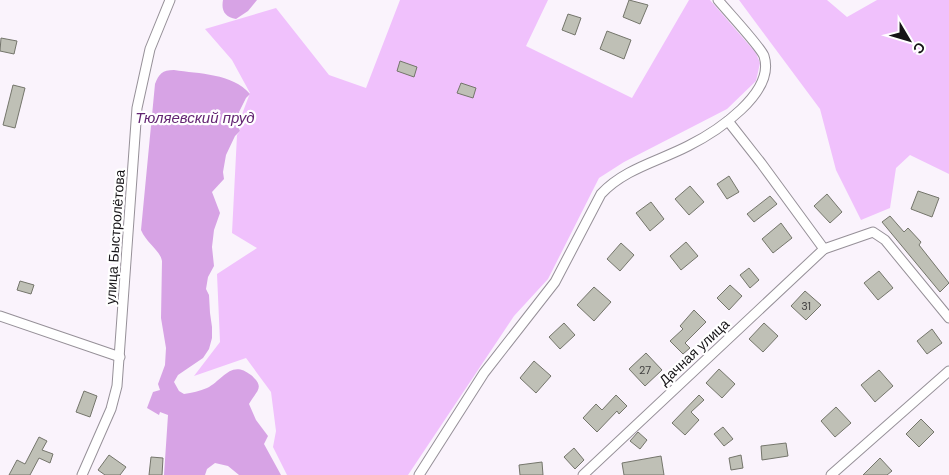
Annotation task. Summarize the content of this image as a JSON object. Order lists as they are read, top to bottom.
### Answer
{
  "streets": {
    "street": ["улица Быстролётова", "Дачная улица"]
  },
  "water": ["Тюляевский пруд"],
  "house_numbers": ["31", "27"],
  "north": "bottom right"
}
